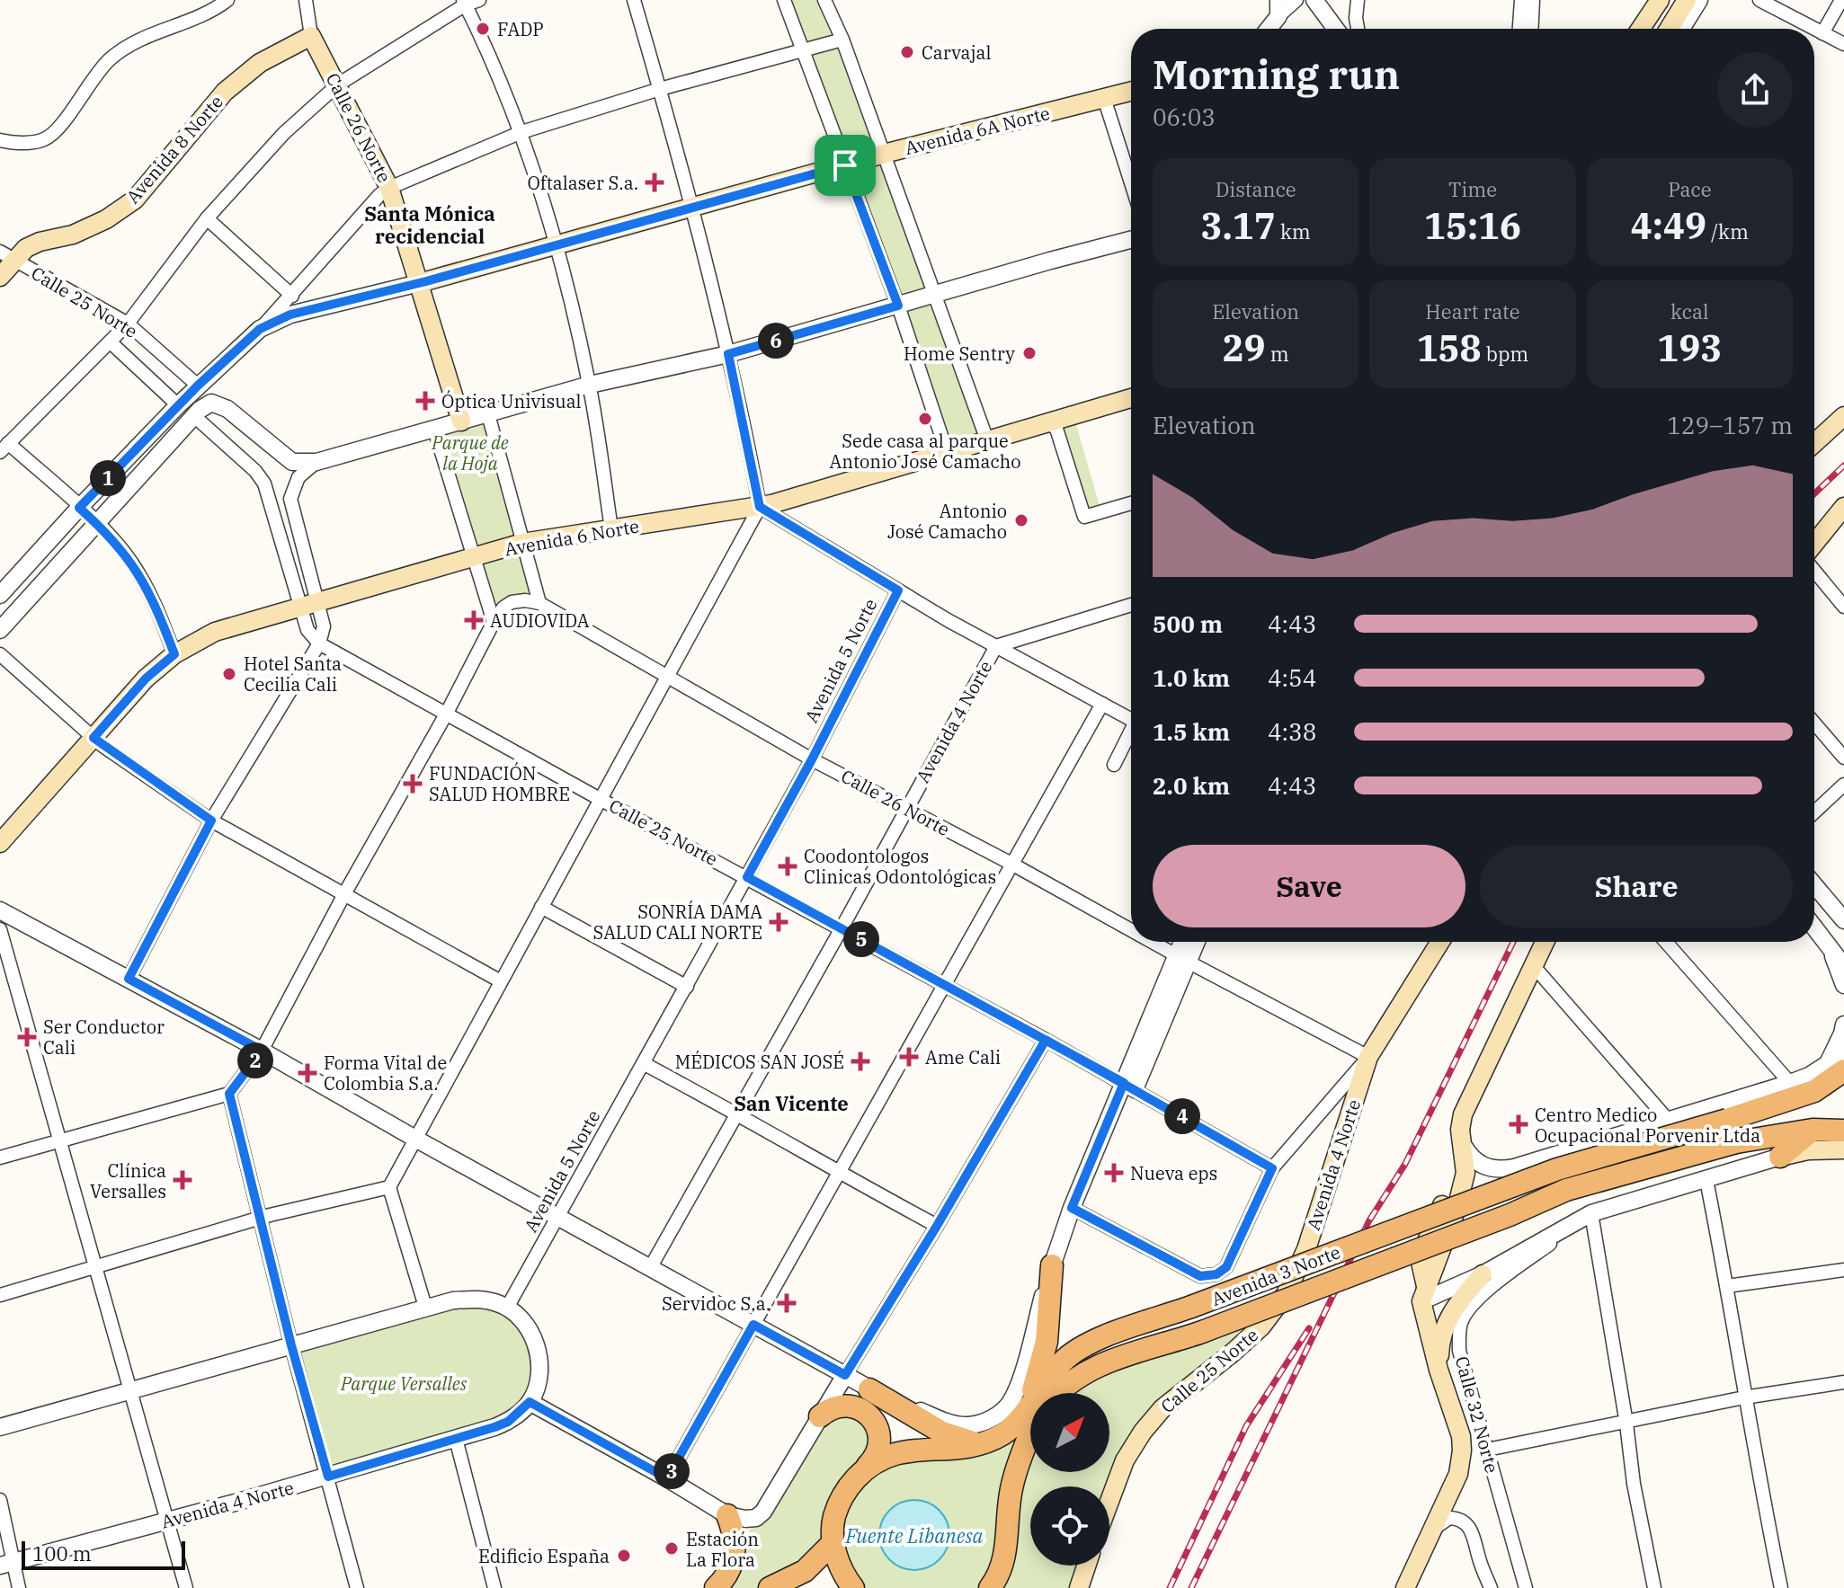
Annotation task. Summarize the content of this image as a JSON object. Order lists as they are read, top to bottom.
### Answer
{
  "streets": {
    "main road": [
      "Calle 26 Norte",
      "Avenida 6A Norte",
      "Avenida 8 Norte",
      "Calle 25 Norte",
      "Avenida 6 Norte",
      "Avenida 4 Norte",
      "Avenida 3 Norte",
      "Calle 32 Norte"
    ],
    "street": ["Avenida 5 Norte"]
  },
  "crossings": [
    ["Calle 26 Norte", "Avenida 6A Norte"],
    ["Calle 26 Norte", "Avenida 8 Norte"],
    ["Calle 26 Norte", "Avenida 5 Norte"],
    ["Calle 26 Norte", "Avenida 4 Norte"],
    ["Avenida 6A Norte", "Calle 25 Norte"],
    ["Avenida 8 Norte", "Calle 25 Norte"],
    ["Calle 25 Norte", "Avenida 5 Norte"],
    ["Calle 25 Norte", "Avenida 4 Norte"]
  ],
  "districts": ["Santa Mónica recidencial", "San Vicente"],
  "water": ["Fuente Libanesa"],
  "parks": ["Parque de la Hoja", "Parque Versalles"],
  "places": {
    "other": [
      "FADP",
      "Carvajal",
      "Home Sentry",
      "Sede casa al parque Antonio José Camacho",
      "Antonio José Camacho",
      "Hotel Santa Cecilia Cali",
      "Estación La Flora",
      "Edificio España"
    ],
    "health": [
      "Oftalaser S.a.",
      "Óptica Univisual",
      "AUDIOVIDA",
      "FUNDACIÓN SALUD HOMBRE",
      "Coodontologos Clinicas Odontológicas",
      "SONRÍA DAMA SALUD CALI NORTE",
      "Ser Conductor Cali",
      "Ame Cali",
      "MÉDICOS SAN JOSÉ",
      "Forma Vital de Colombia S.a.",
      "Centro Medico Ocupacional Porvenir Ltda",
      "Nueva eps",
      "Clínica Versalles",
      "Servidoc S.a."
    ]
  },
  "scale_bar": "100 m",
  "north": "top right",
  "page": {
    "heading": ["Morning run", "06:03"],
    "stats": [
      ["Distance", "3.17 km"],
      ["Time", "15:16"],
      ["Pace", "4:49 /km"],
      ["Elevation", "29 m"],
      ["Heart rate", "158 bpm"],
      ["kcal", "193"]
    ],
    "pins": [
      "6",
      "1",
      "5",
      "2",
      "4",
      "3"
    ],
    "chart": ["Elevation", "129–157 m"],
    "list": [
      {
        "name": "500 m",
        "note": "4:43"
      },
      {
        "name": "1.0 km",
        "note": "4:54"
      },
      {
        "name": "1.5 km",
        "note": "4:38"
      },
      {
        "name": "2.0 km",
        "note": "4:43"
      }
    ],
    "buttons": ["Save", "Share"],
    "scale": "100 m"
  }
}
